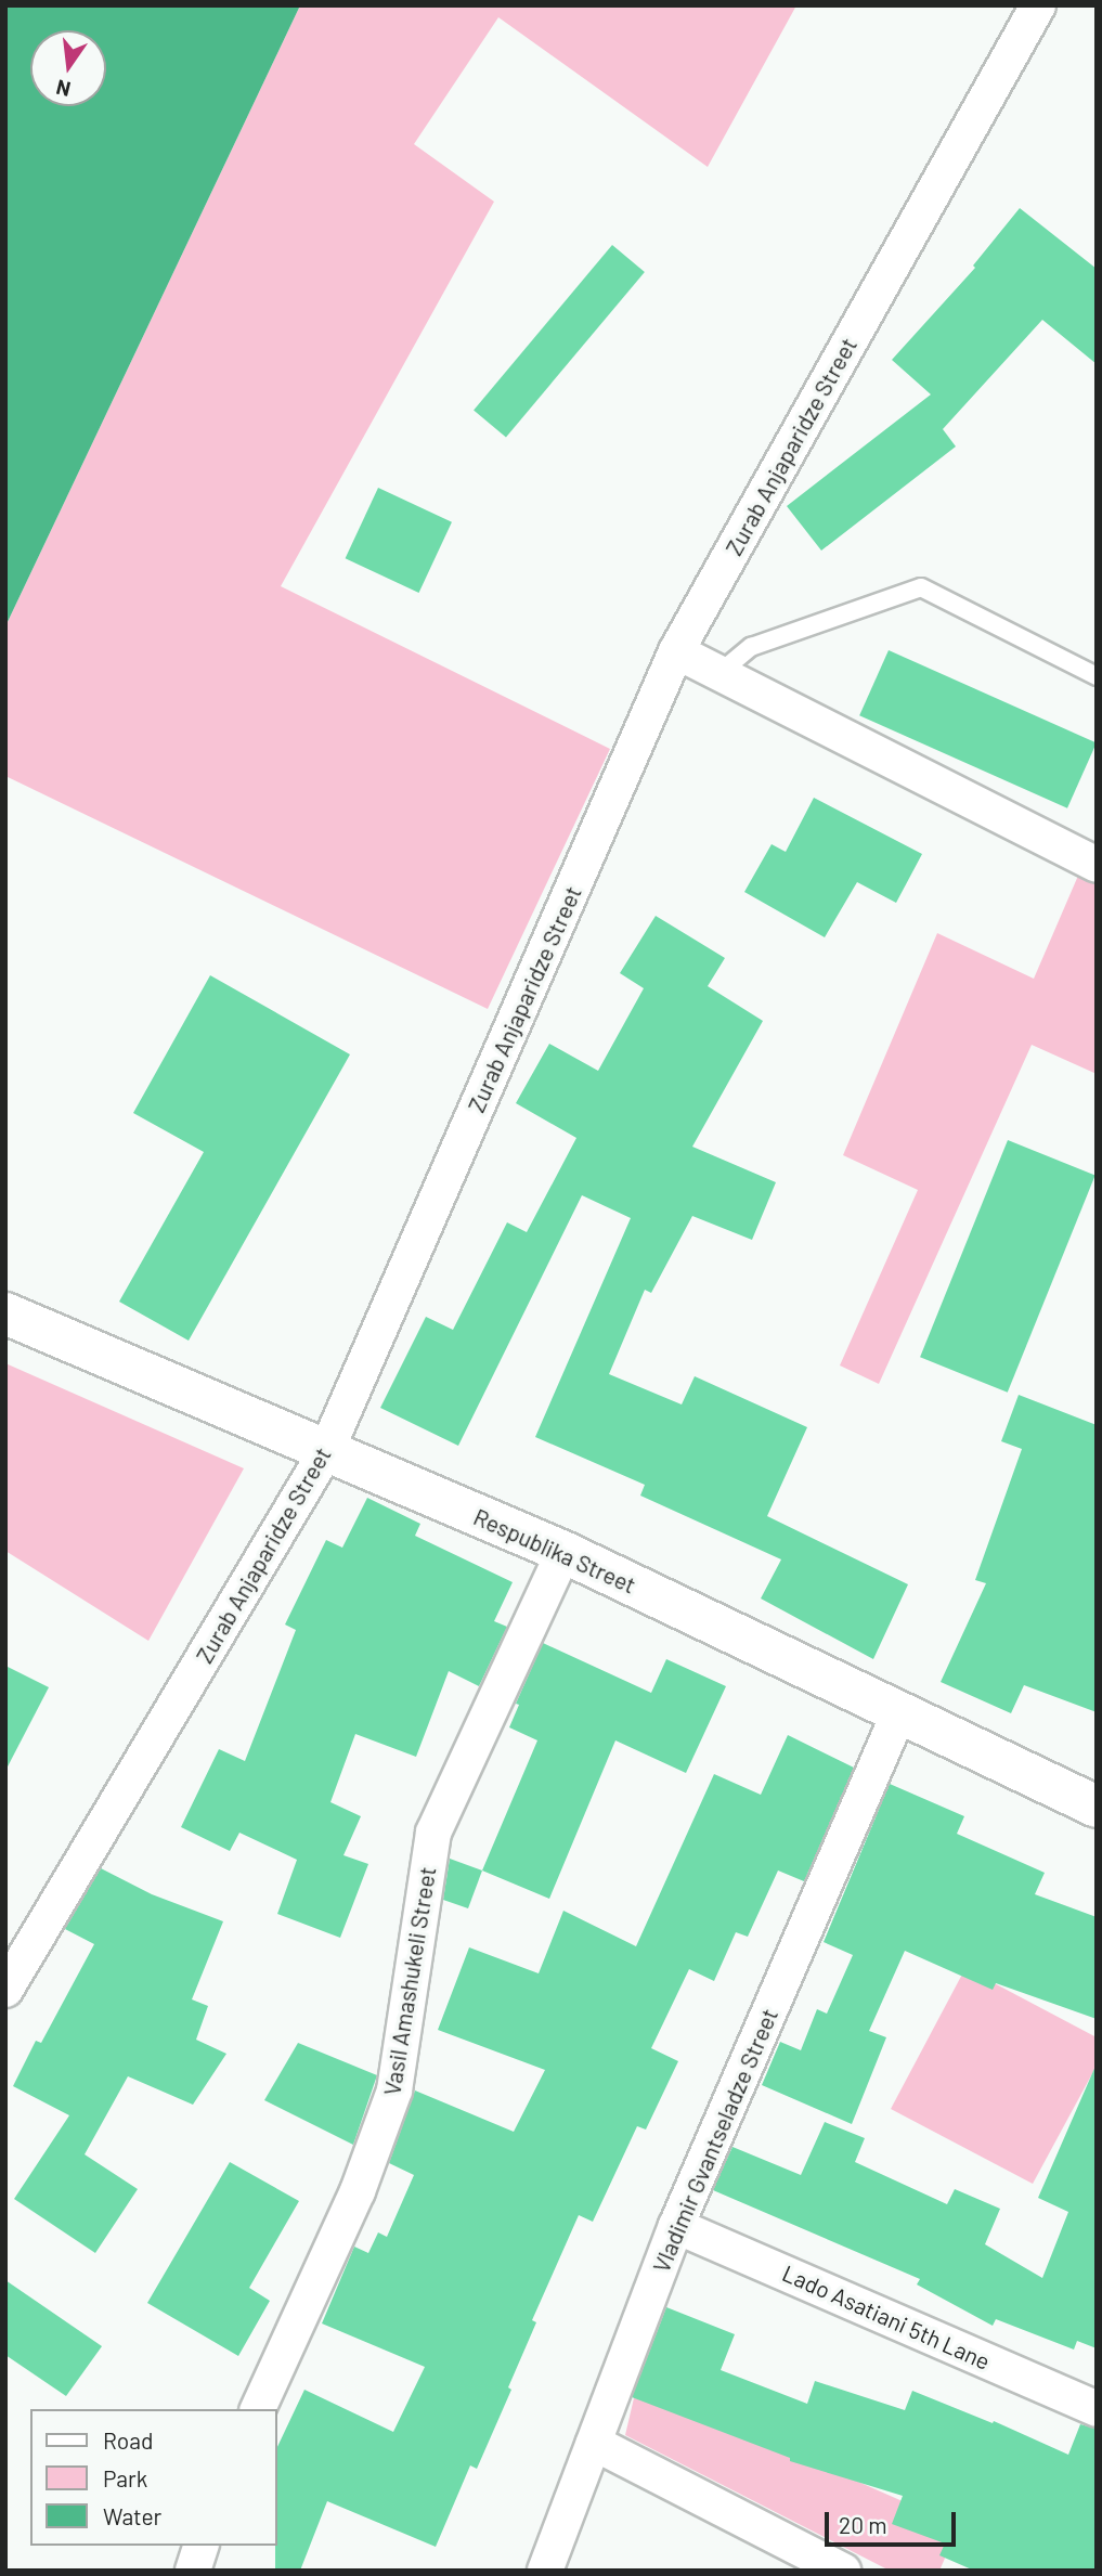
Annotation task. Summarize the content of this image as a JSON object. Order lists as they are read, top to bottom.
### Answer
{
  "streets": {
    "street": [
      "Zurab Anjaparidze Street",
      "Respublika Street",
      "Vasil Amashukeli Street",
      "Vladimir Gvantseladze Street",
      "Lado Asatiani 5th Lane"
    ]
  },
  "crossings": [
    ["Zurab Anjaparidze Street", "Respublika Street"],
    ["Respublika Street", "Vasil Amashukeli Street"],
    ["Respublika Street", "Vladimir Gvantseladze Street"],
    ["Vladimir Gvantseladze Street", "Lado Asatiani 5th Lane"]
  ],
  "legend": ["Road", "Park", "Water"],
  "scale_bar": "20 m",
  "north": "bottom"
}
